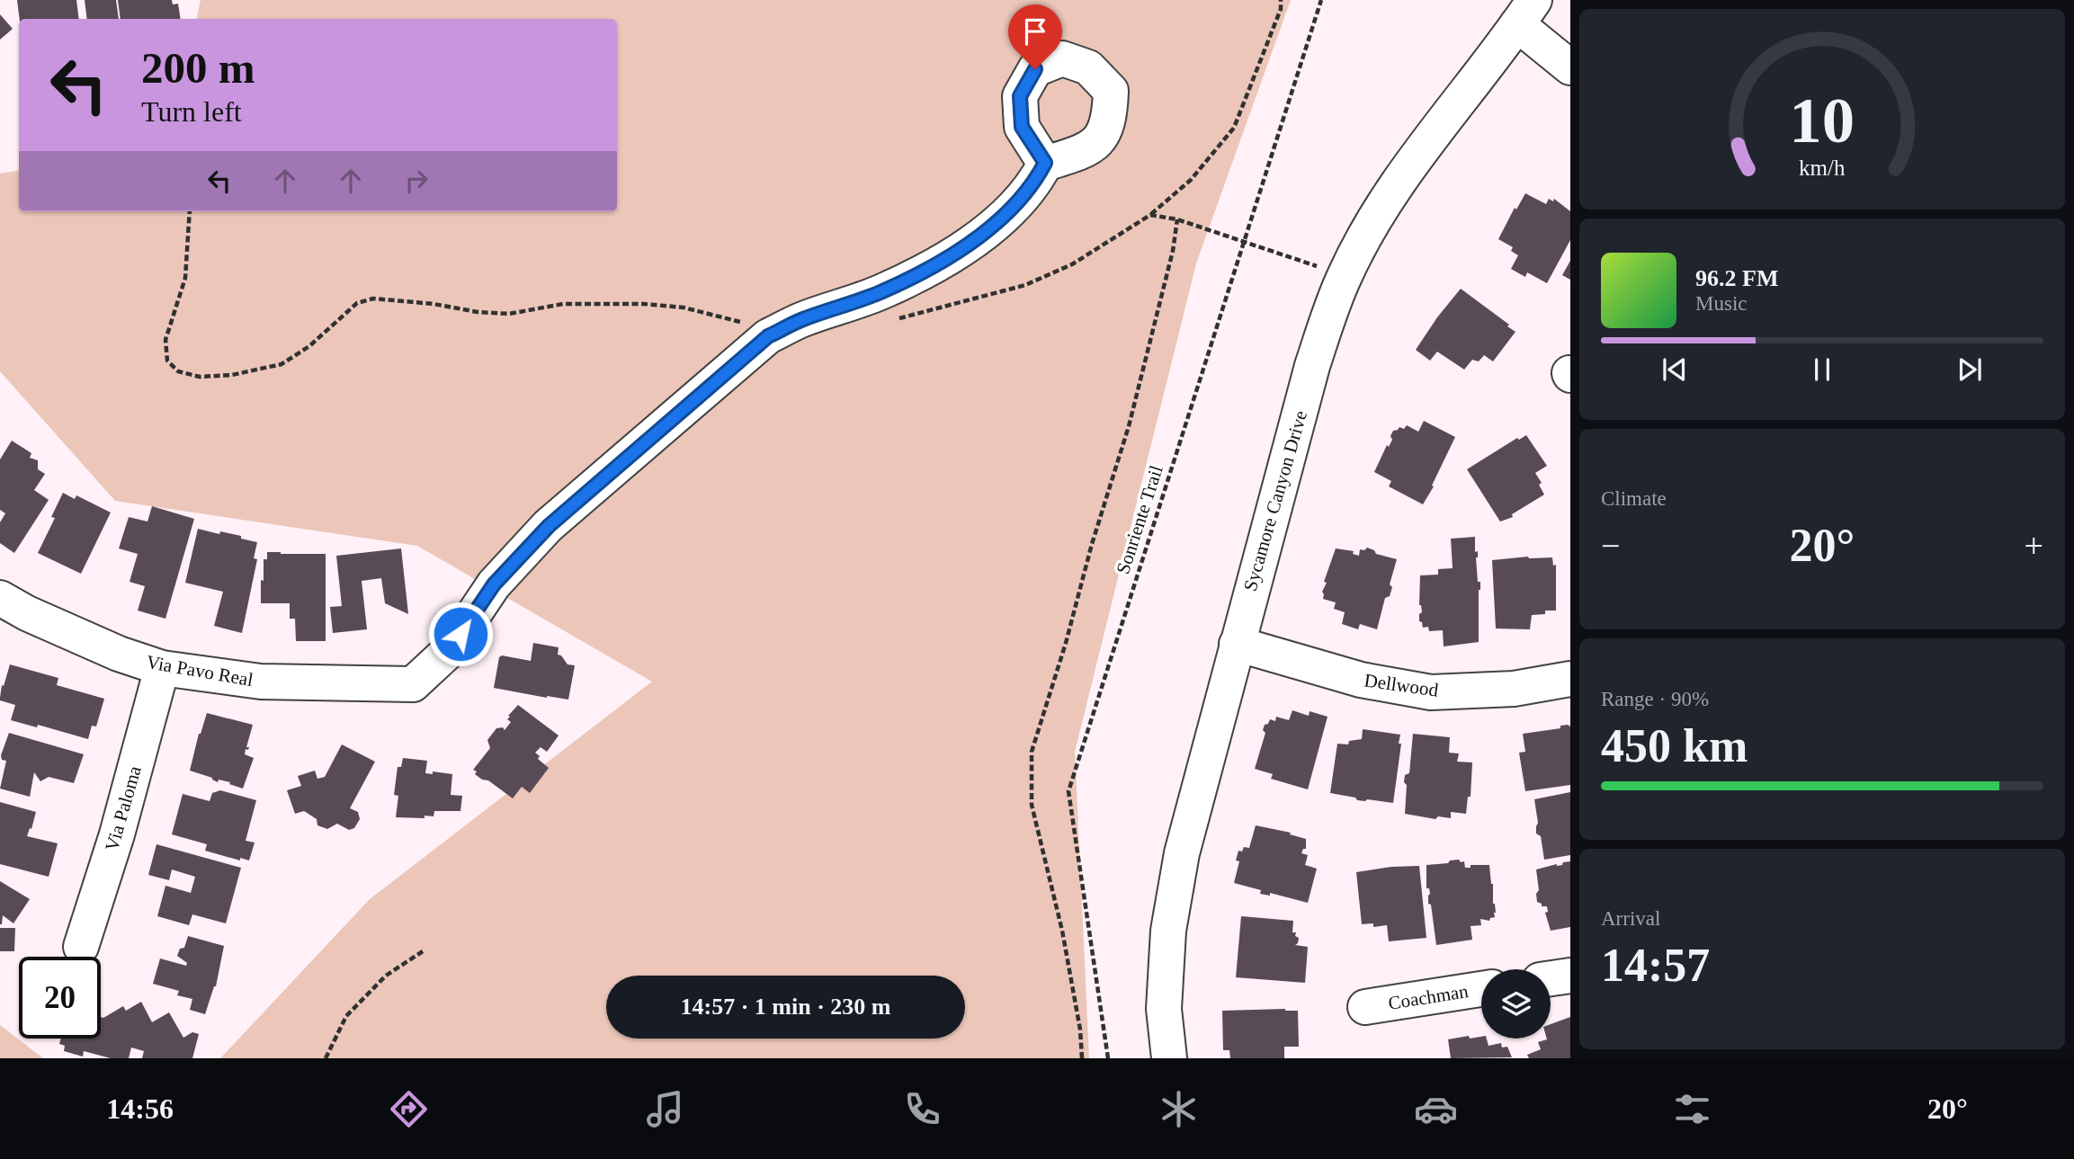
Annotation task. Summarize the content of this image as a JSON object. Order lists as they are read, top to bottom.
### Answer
{
  "streets": {
    "street": [
      "Sycamore Canyon Drive",
      "Via Pavo Real",
      "Dellwood",
      "Via Paloma",
      "Coachman"
    ],
    "path": ["Sonriente Trail"]
  },
  "crossings": [
    ["Sycamore Canyon Drive", "Dellwood"],
    ["Via Pavo Real", "Via Paloma"]
  ],
  "page": {
    "turn": ["200 m", "Turn left"],
    "song": ["96.2 FM", "Music"],
    "tile": [
      "Climate",
      ["Range · 90%", "450 km"],
      ["Arrival", "14:57"]
    ],
    "heat": ["−", "20°", "+"],
    "limit": "20",
    "trip": "14:57 · 1 min · 230 m",
    "tabs": ["14:56", "20°"],
    "gauge": ["10", "km/h"]
  }
}
